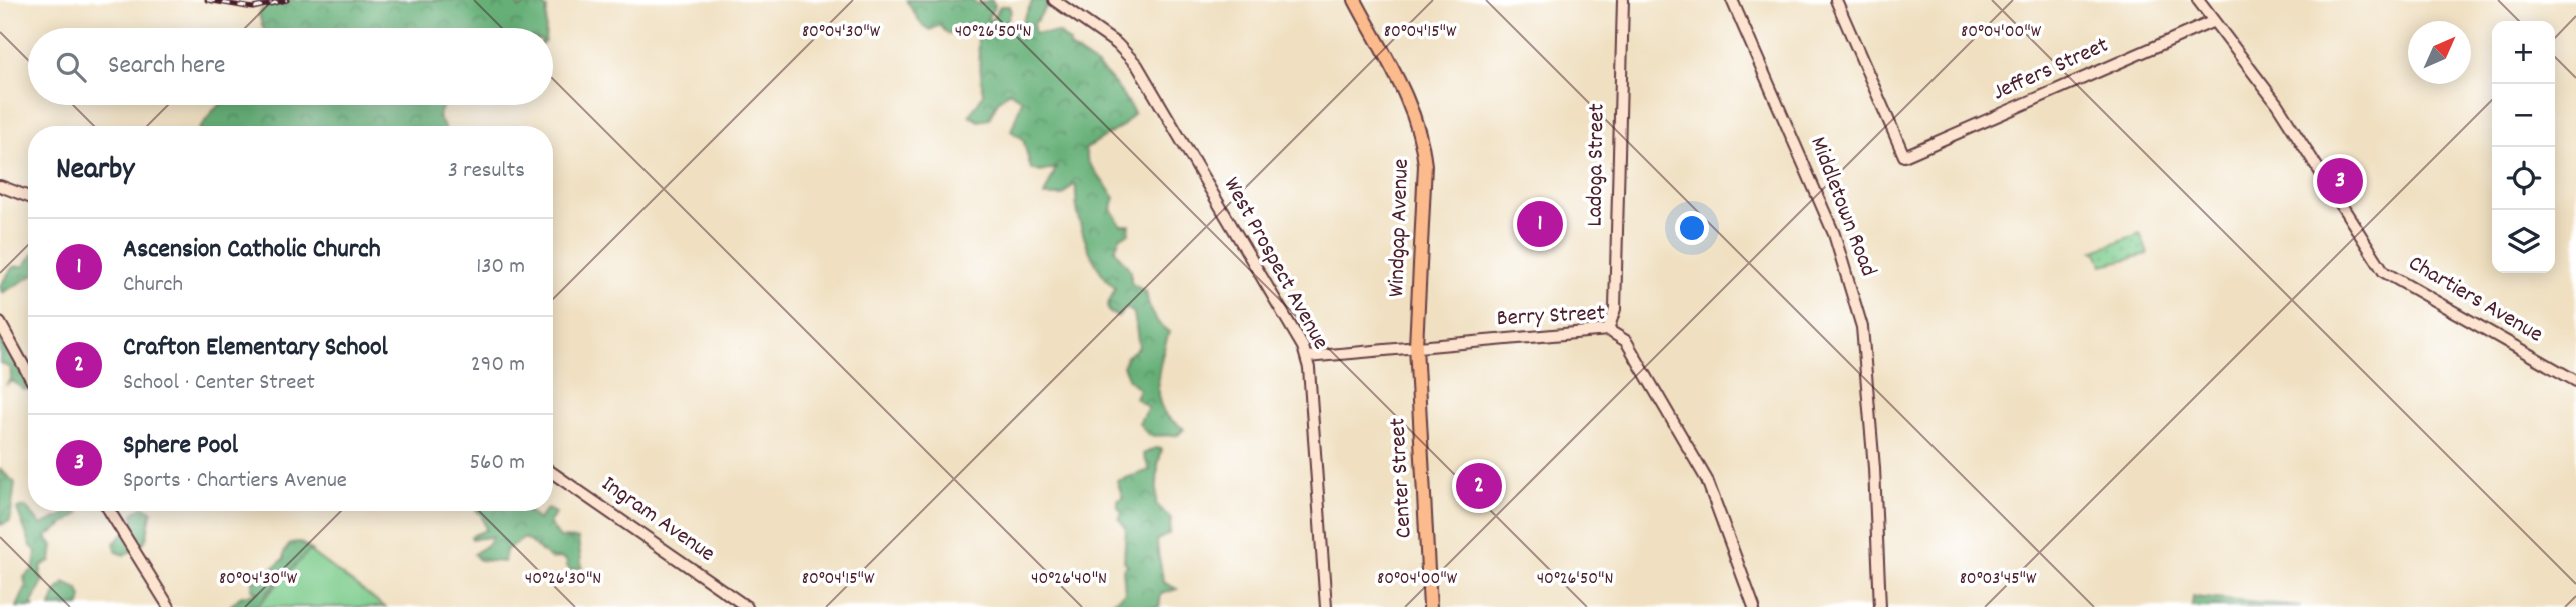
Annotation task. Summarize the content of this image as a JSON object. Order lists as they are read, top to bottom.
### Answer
{
  "streets": {
    "main road": ["Windgap Avenue", "Center Street"],
    "street": [
      "Jeffers Street",
      "Ladoga Street",
      "Middletown Road",
      "West Prospect Avenue",
      "Chartiers Avenue",
      "Berry Street",
      "Ingram Avenue"
    ]
  },
  "crossings": [
    ["Jeffers Street", "Chartiers Avenue"],
    ["Ladoga Street", "Berry Street"],
    ["Windgap Avenue", "Berry Street"],
    ["Windgap Avenue", "Center Street"],
    ["West Prospect Avenue", "Berry Street"],
    ["Berry Street", "Center Street"]
  ],
  "north": "top right",
  "page": {
    "map_buttons": ["+", "−"],
    "search": "Search here",
    "heading": ["Nearby", "3 results"],
    "pins": ["3", "1", "2"],
    "list": [
      {
        "mark": "1",
        "name": "Ascension Catholic Church",
        "note": "Church",
        "value": "130 m"
      },
      {
        "mark": "2",
        "name": "Crafton Elementary School",
        "note": "School · Center Street",
        "value": "290 m"
      },
      {
        "mark": "3",
        "name": "Sphere Pool",
        "note": "Sports · Chartiers Avenue",
        "value": "560 m"
      }
    ]
  },
  "coordinates": [
    "80°04'30\"W",
    "40°26'50\"N",
    "80°04'15\"W",
    "80°04'00\"W",
    "40°26'30\"N",
    "40°26'40\"N",
    "80°03'45\"W"
  ]
}
